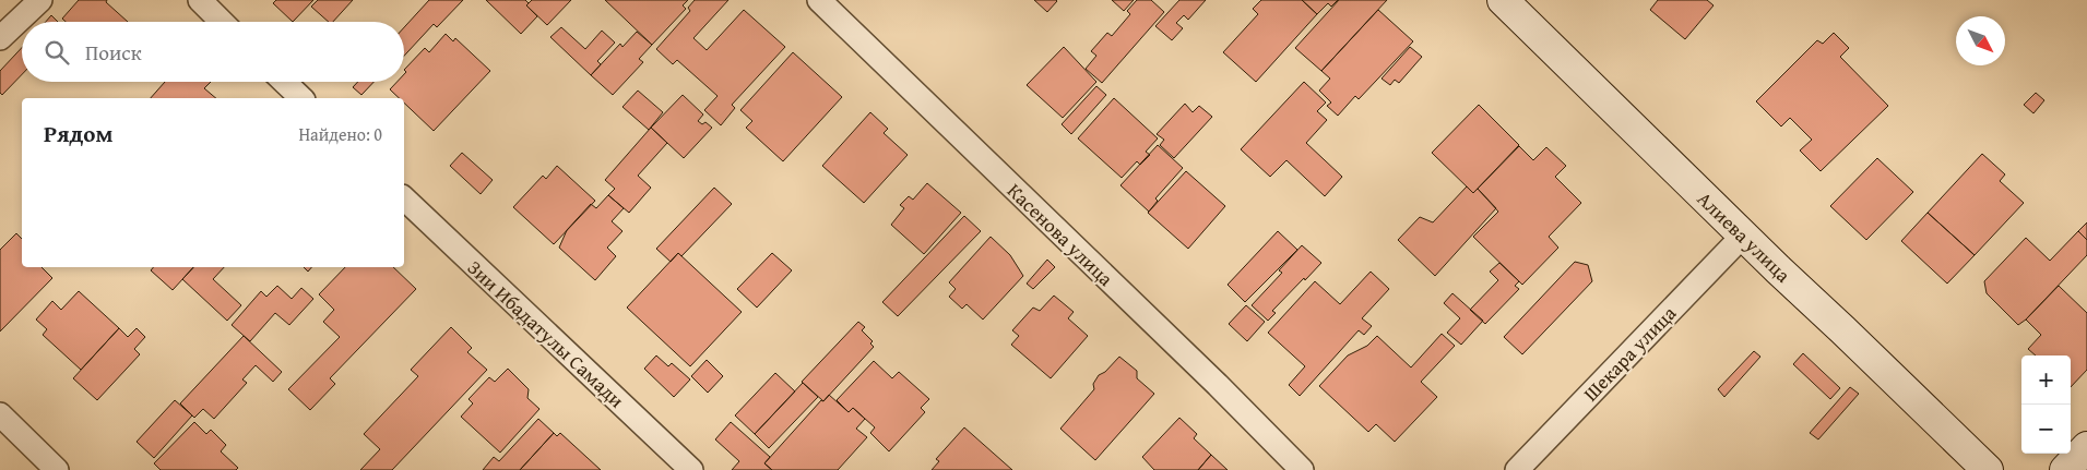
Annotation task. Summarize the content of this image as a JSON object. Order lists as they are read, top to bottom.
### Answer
{
  "streets": {
    "street": [
      "Касенова улица",
      "Алиева улица",
      "Зии Ибадатулы Самади",
      "Шекара улица"
    ]
  },
  "crossings": [
    ["Алиева улица", "Шекара улица"]
  ],
  "north": "bottom right",
  "page": {
    "search": "Поиск",
    "heading": ["Рядом", "Найдено: 0"],
    "map_buttons": ["+", "−"]
  }
}
